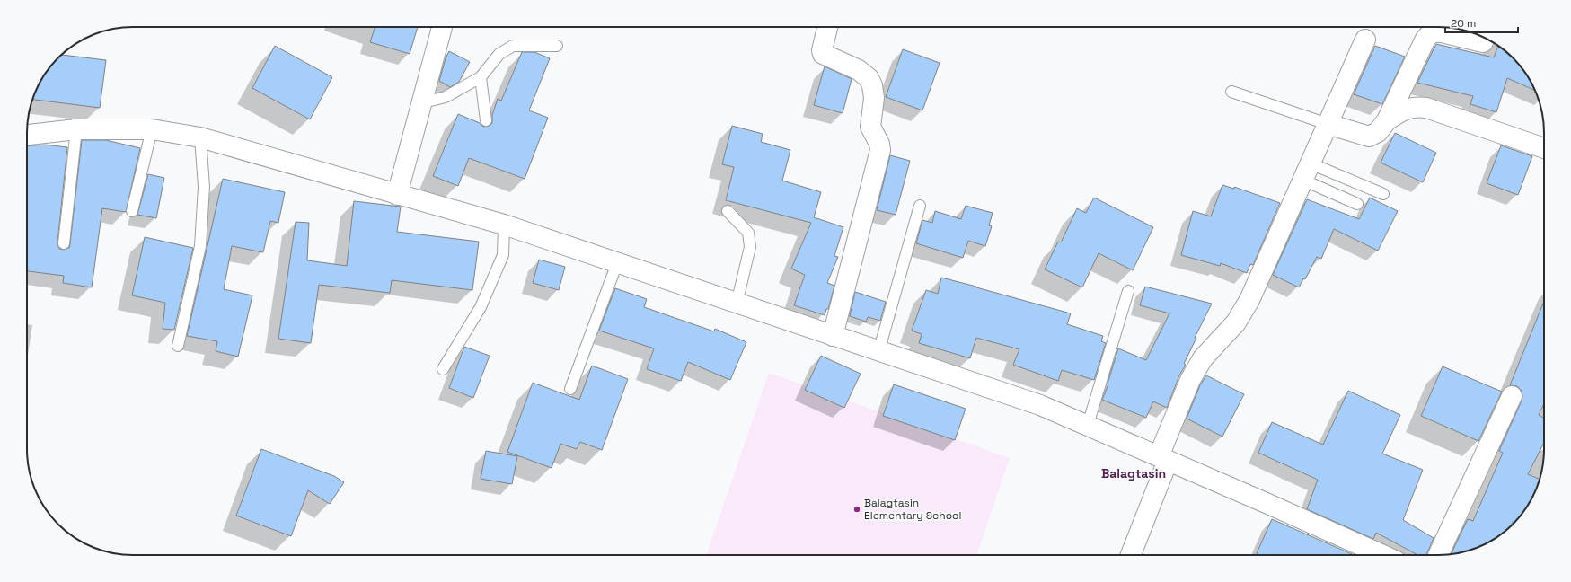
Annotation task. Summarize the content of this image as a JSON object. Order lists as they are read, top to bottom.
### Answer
{
  "districts": ["Balagtasin"],
  "places": ["Balagtasin Elementary School"],
  "scale_bar": "20 m"
}
